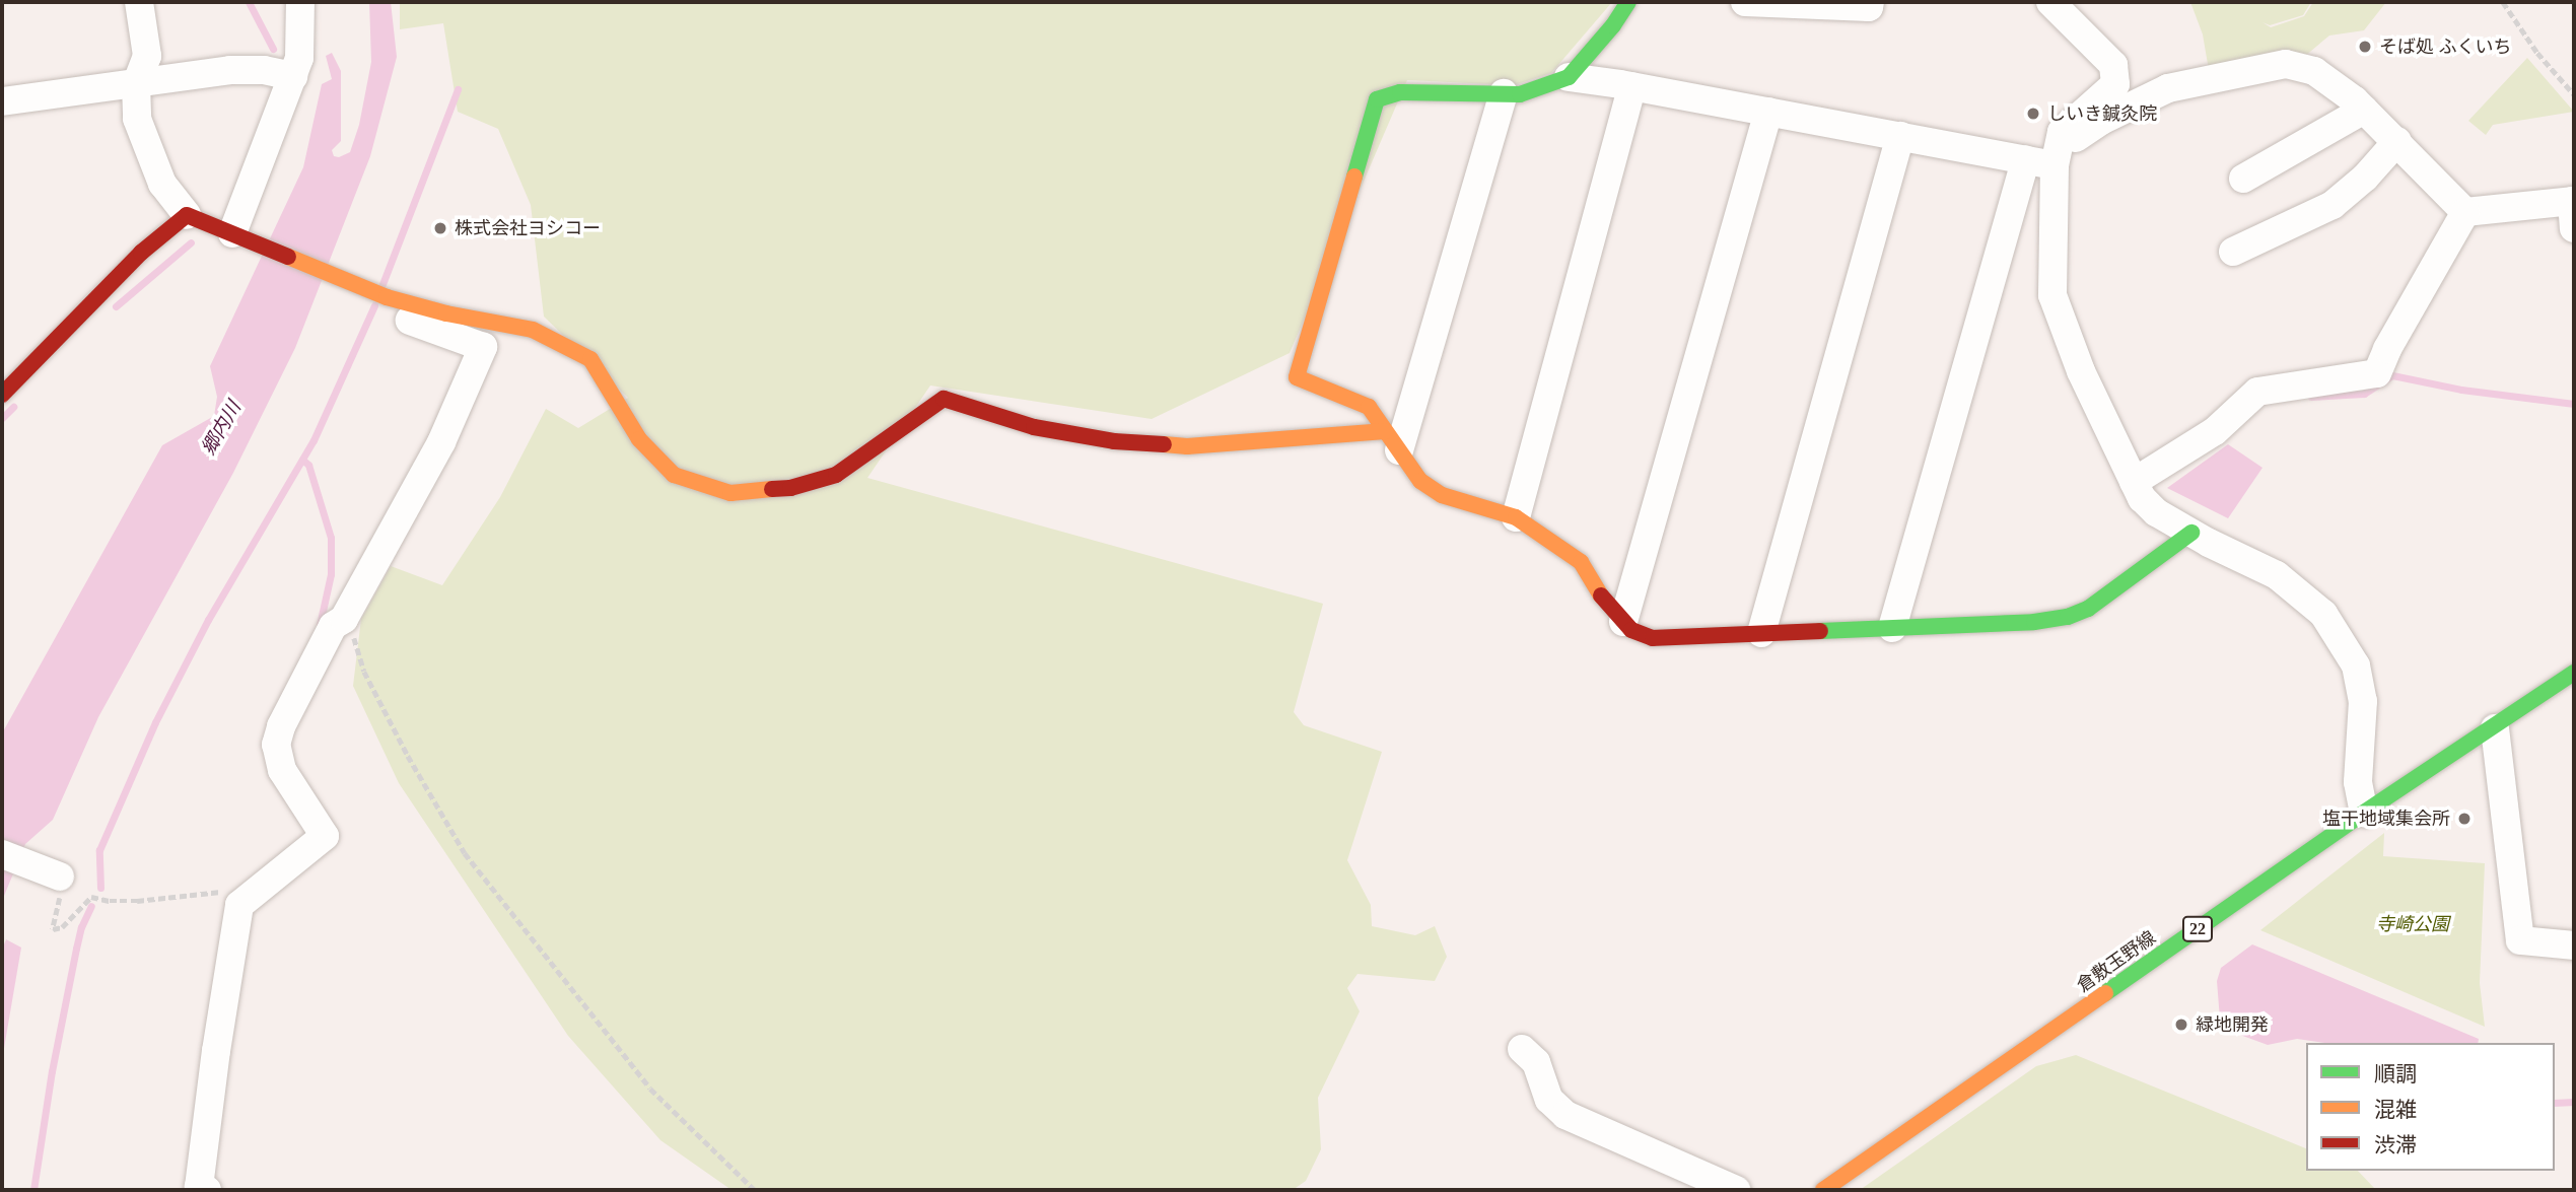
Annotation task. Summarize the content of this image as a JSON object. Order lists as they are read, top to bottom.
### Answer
{
  "streets": {
    "street": ["22", "倉敷玉野線"]
  },
  "water": ["郷内川"],
  "parks": ["寺崎公園"],
  "places": [
    "そば処 ふくいち",
    "しいき鍼灸院",
    "株式会社ヨシコー",
    "塩干地域集会所",
    "緑地開発"
  ],
  "legend": ["順調", "混雑", "渋滞"]
}
